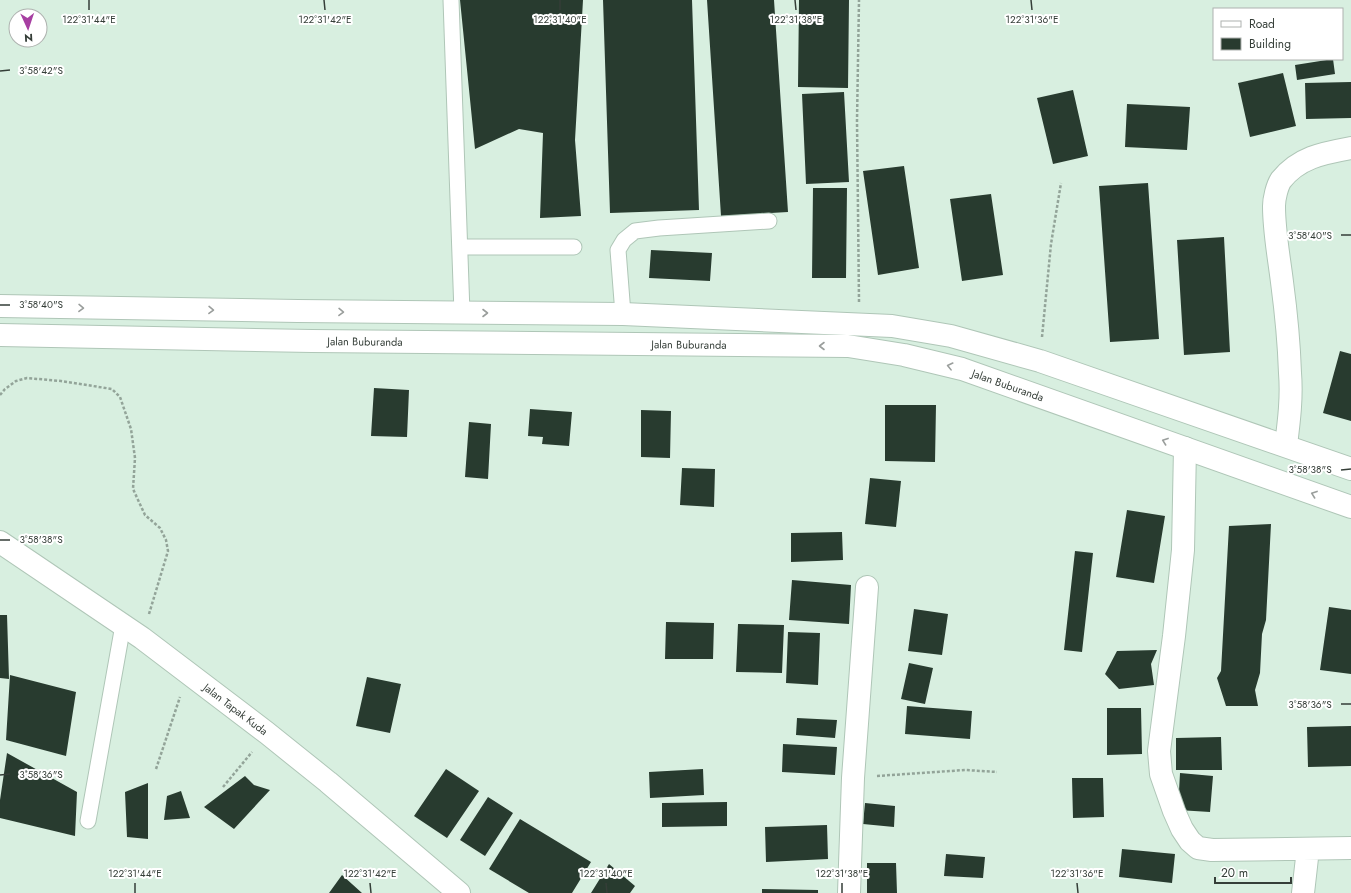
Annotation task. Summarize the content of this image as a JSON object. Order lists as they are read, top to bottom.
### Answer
{
  "streets": {
    "street": ["Jalan Buburanda", "Jalan Tapak Kuda"]
  },
  "legend": ["Road", "Building"],
  "scale_bar": "20 m",
  "north": "bottom",
  "coordinates": [
    "122°31'44\"E",
    "122°31'42\"E",
    "122°31'40\"E",
    "122°31'38\"E",
    "122°31'36\"E",
    "3°58'42\"S",
    "3°58'40\"S",
    "3°58'38\"S",
    "3°58'36\"S"
  ]
}
